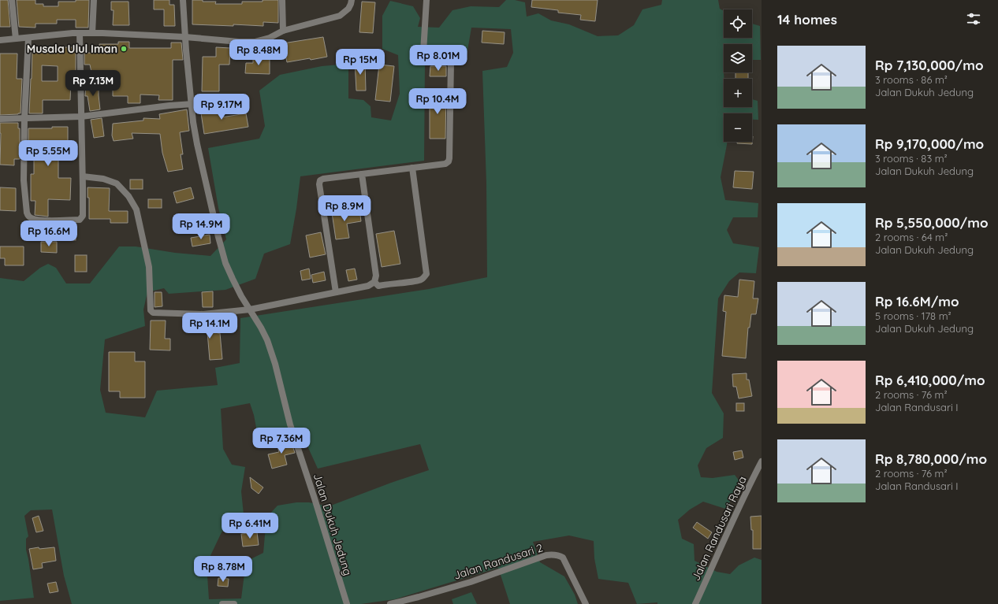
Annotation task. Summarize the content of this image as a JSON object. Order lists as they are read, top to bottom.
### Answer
{
  "streets": {
    "street": ["Jalan Dukuh Jedung", "Jalan Randusari Raya", "Jalan Randusari 2"]
  },
  "places": ["Musala Ulul Iman"],
  "page": {
    "heading": "14 homes",
    "map_buttons": ["+", "−"],
    "list": [
      {
        "name": "Rp 7,130,000/mo",
        "note": "3 rooms · 86 m² · Jalan Dukuh Jedung"
      },
      {
        "name": "Rp 9,170,000/mo",
        "note": "3 rooms · 83 m² · Jalan Dukuh Jedung"
      },
      {
        "name": "Rp 5,550,000/mo",
        "note": "2 rooms · 64 m² · Jalan Dukuh Jedung"
      },
      {
        "name": "Rp 16.6M/mo",
        "note": "5 rooms · 178 m² · Jalan Dukuh Jedung"
      },
      {
        "name": "Rp 6,410,000/mo",
        "note": "2 rooms · 76 m² · Jalan Randusari I"
      },
      {
        "name": "Rp 8,780,000/mo",
        "note": "2 rooms · 76 m² · Jalan Randusari I"
      }
    ],
    "price": [
      "Rp 8.48M",
      "Rp 8.01M",
      "Rp 15M",
      "Rp 7.13M",
      "Rp 10.4M",
      "Rp 9.17M",
      "Rp 5.55M",
      "Rp 8.9M",
      "Rp 14.9M",
      "Rp 16.6M",
      "Rp 14.1M",
      "Rp 7.36M",
      "Rp 6.41M",
      "Rp 8.78M"
    ]
  }
}
